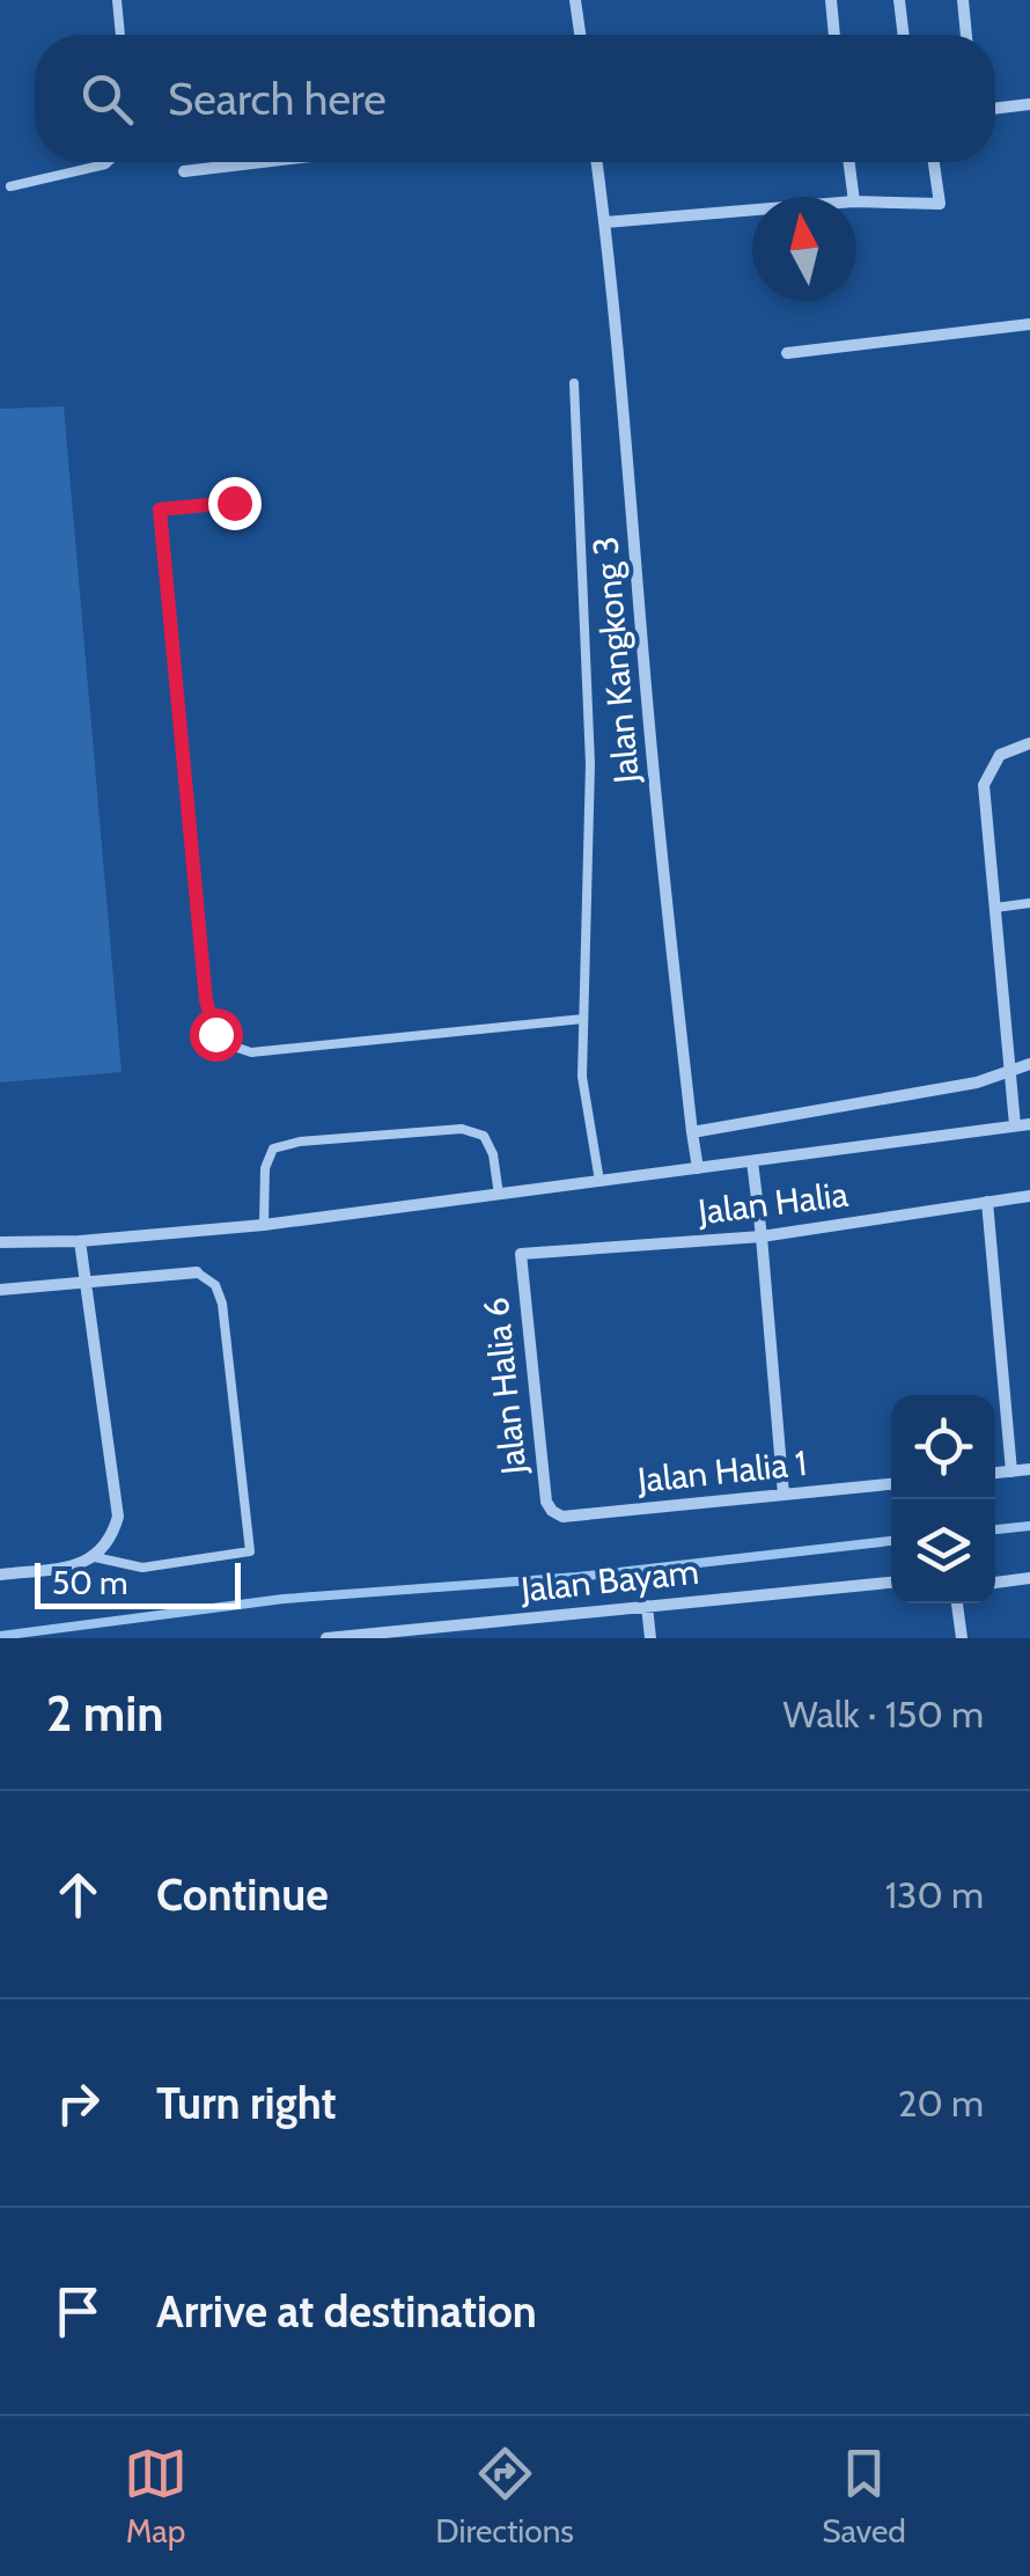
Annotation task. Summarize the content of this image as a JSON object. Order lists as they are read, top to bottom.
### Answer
{
  "streets": {
    "street": [
      "Jalan Kangkong 3",
      "Jalan Halia",
      "Jalan Halia 6",
      "Jalan Halia 1",
      "Jalan Bayam"
    ]
  },
  "crossings": [
    ["Jalan Halia", "Jalan Halia 6"],
    ["Jalan Halia 6", "Jalan Halia 1"]
  ],
  "scale_bar": "50 m",
  "north": "top",
  "page": {
    "search": "Search here",
    "scale": "50 m",
    "heading": ["2 min", "Walk · 150 m"],
    "list": [
      ["Continue", "130 m"],
      ["Turn right", "20 m"],
      "Arrive at destination"
    ],
    "nav": ["Map", "Directions", "Saved"]
  }
}
